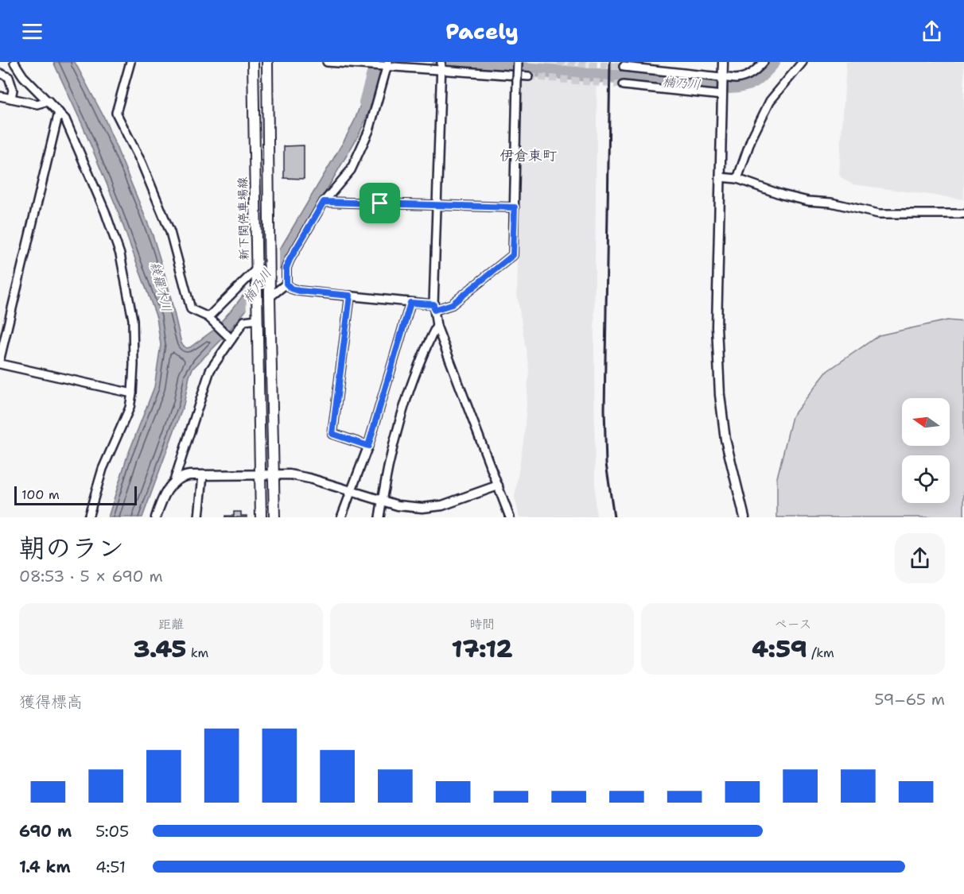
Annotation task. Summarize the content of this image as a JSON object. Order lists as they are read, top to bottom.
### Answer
{
  "streets": {
    "main road": ["新下関停車場線"]
  },
  "districts": ["伊倉東町"],
  "water": ["楠乃川", "綾羅木川"],
  "scale_bar": "100 m",
  "north": "left",
  "page": {
    "header": "Pacely",
    "scale": "100 m",
    "heading": ["朝のラン", "08:53 · 5 × 690 m"],
    "stats": [
      ["距離", "3.45 km"],
      ["時間", "17:12"],
      ["ペース", "4:59 /km"]
    ],
    "chart": ["獲得標高", "59–65 m"],
    "list": [
      {
        "name": "690 m",
        "note": "5:05"
      },
      {
        "name": "1.4 km",
        "note": "4:51"
      }
    ]
  }
}
